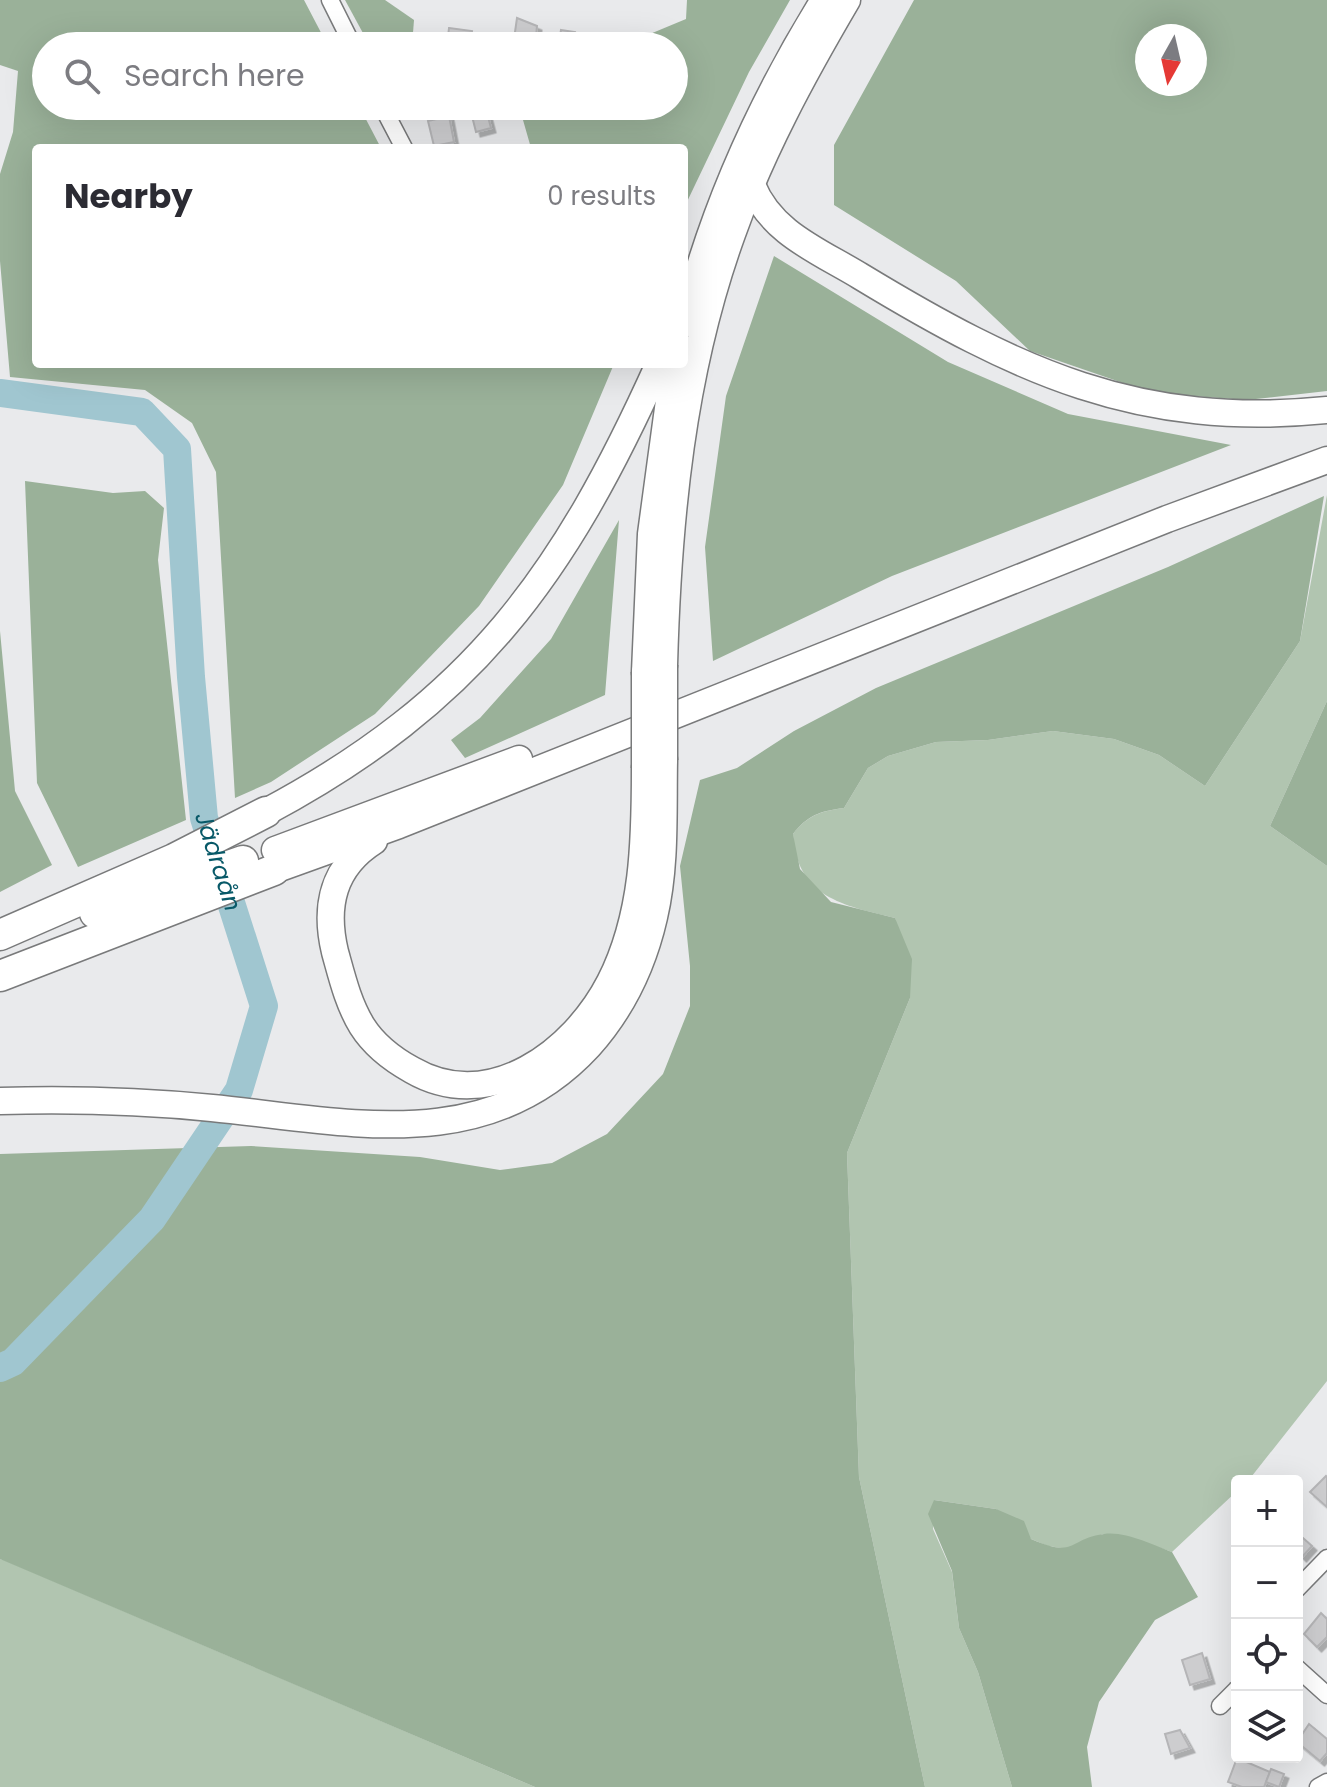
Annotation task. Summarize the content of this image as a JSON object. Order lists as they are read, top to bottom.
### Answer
{
  "water": ["Jädraån"],
  "north": "bottom",
  "page": {
    "search": "Search here",
    "heading": ["Nearby", "0 results"],
    "map_buttons": ["+", "−"]
  }
}
